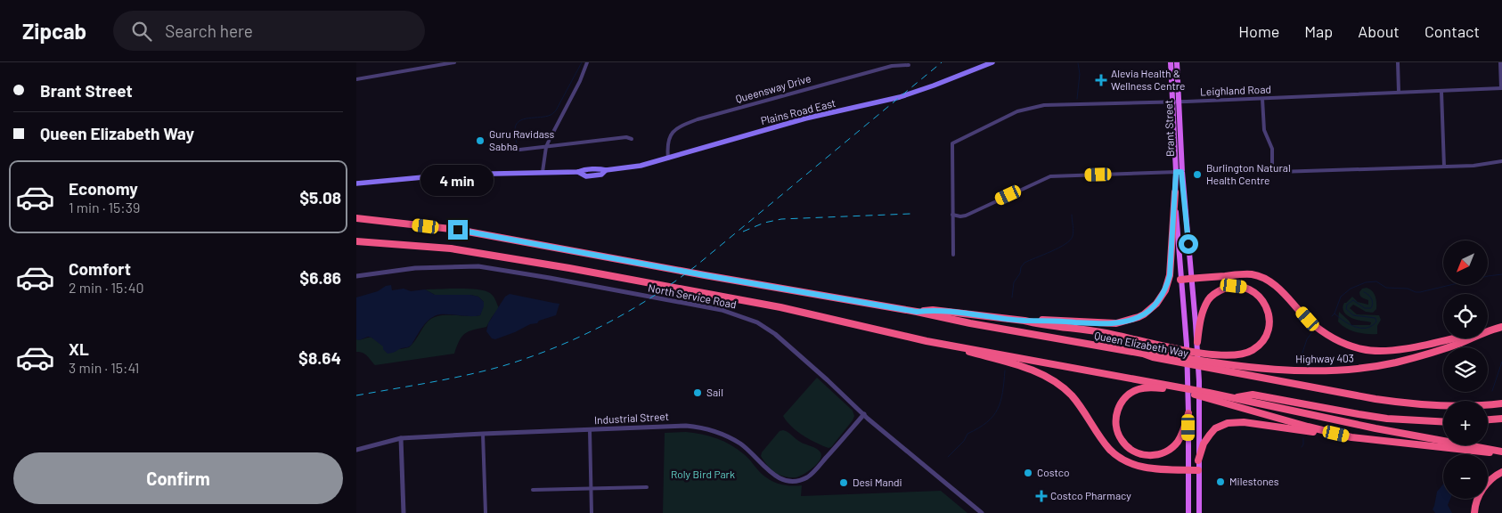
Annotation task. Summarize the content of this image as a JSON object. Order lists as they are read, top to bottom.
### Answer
{
  "streets": {
    "highway": ["Queen Elizabeth Way", "Highway 403"],
    "main road": ["Plains Road East", "Brant Street"],
    "street": [
      "Queensway Drive",
      "Leighland Road",
      "North Service Road",
      "Industrial Street"
    ]
  },
  "crossings": [
    ["Queensway Drive", "Plains Road East"],
    ["Leighland Road", "Brant Street"],
    ["North Service Road", "Industrial Street"],
    ["Queen Elizabeth Way", "Highway 403"]
  ],
  "parks": ["Roly Bird Park"],
  "places": {
    "health": ["Alevia Health & Wellness Centre", "Costco Pharmacy"],
    "other": [
      "Guru Ravidass Sabha",
      "Burlington Natural Health Centre",
      "Sail",
      "Costco",
      "Milestones",
      "Desi Mandi"
    ]
  },
  "north": "bottom left",
  "page": {
    "header": "Zipcab",
    "search": "Search here",
    "nav": [
      "Home",
      "Map",
      "About",
      "Contact"
    ],
    "banner": ["Brant Street", "Queen Elizabeth Way"],
    "list": [
      {
        "name": "Economy",
        "note": "1 min · 15:39",
        "value": "$5.08"
      },
      {
        "name": "Comfort",
        "note": "2 min · 15:40",
        "value": "$6.86"
      },
      {
        "name": "XL",
        "note": "3 min · 15:41",
        "value": "$8.64"
      }
    ],
    "bubble": "4 min",
    "map_buttons": ["+", "−"],
    "buttons": "Confirm"
  }
}
